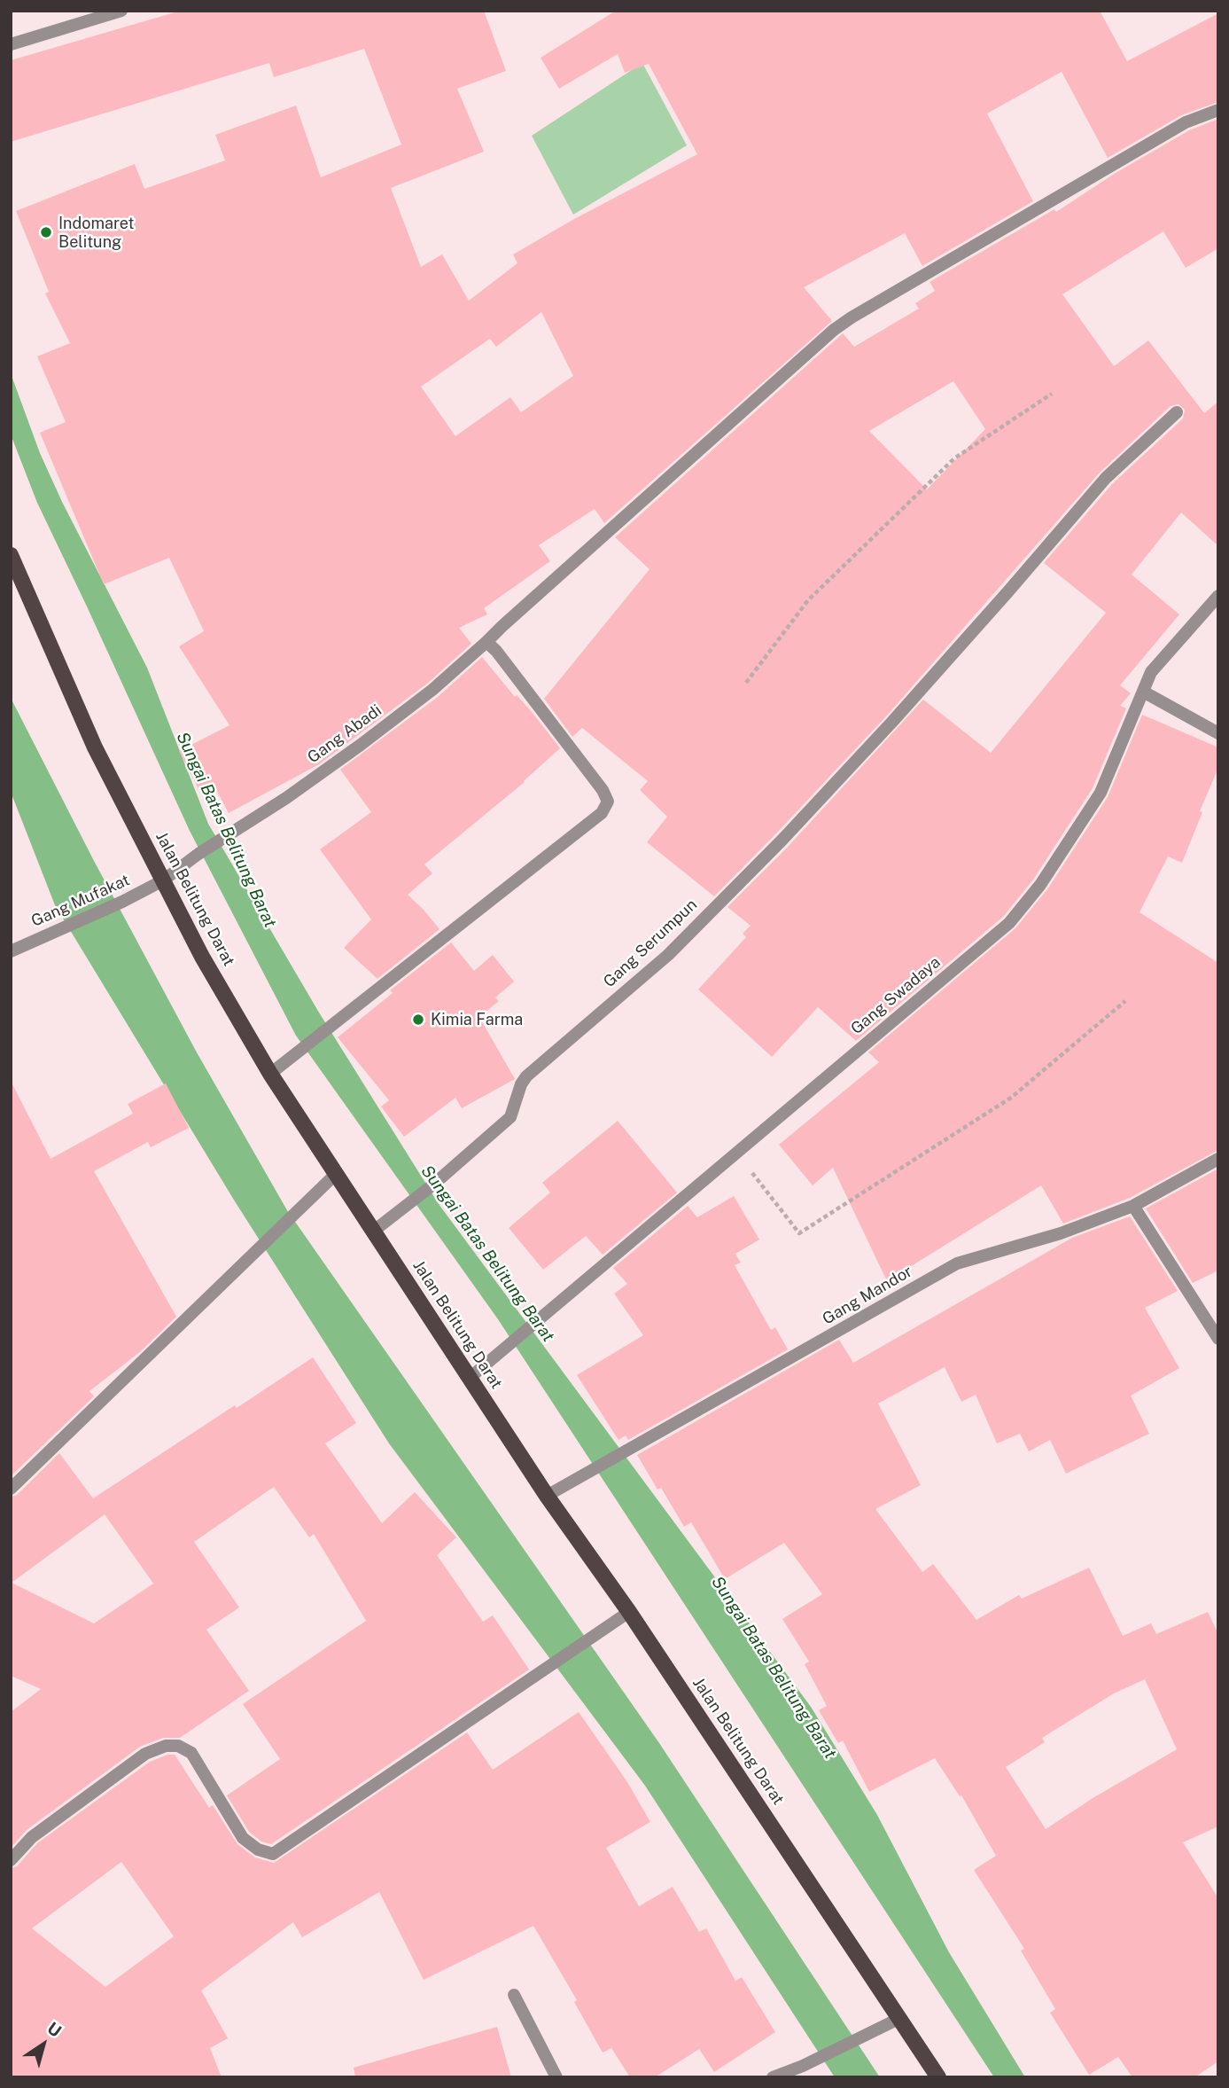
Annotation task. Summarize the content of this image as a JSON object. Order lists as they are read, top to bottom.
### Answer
{
  "streets": {
    "main road": ["Jalan Belitung Darat"],
    "street": [
      "Gang Abadi",
      "Gang Mufakat",
      "Gang Serumpun",
      "Gang Swadaya",
      "Gang Mandor"
    ]
  },
  "crossings": [
    ["Gang Abadi", "Gang Mufakat"],
    ["Jalan Belitung Darat", "Gang Mufakat"],
    ["Jalan Belitung Darat", "Gang Serumpun"],
    ["Jalan Belitung Darat", "Gang Swadaya"],
    ["Jalan Belitung Darat", "Gang Mandor"]
  ],
  "water": ["Sungai Batas Belitung Barat"],
  "places": ["Indomaret Belitung", "Kimia Farma"],
  "north": "top right"
}
